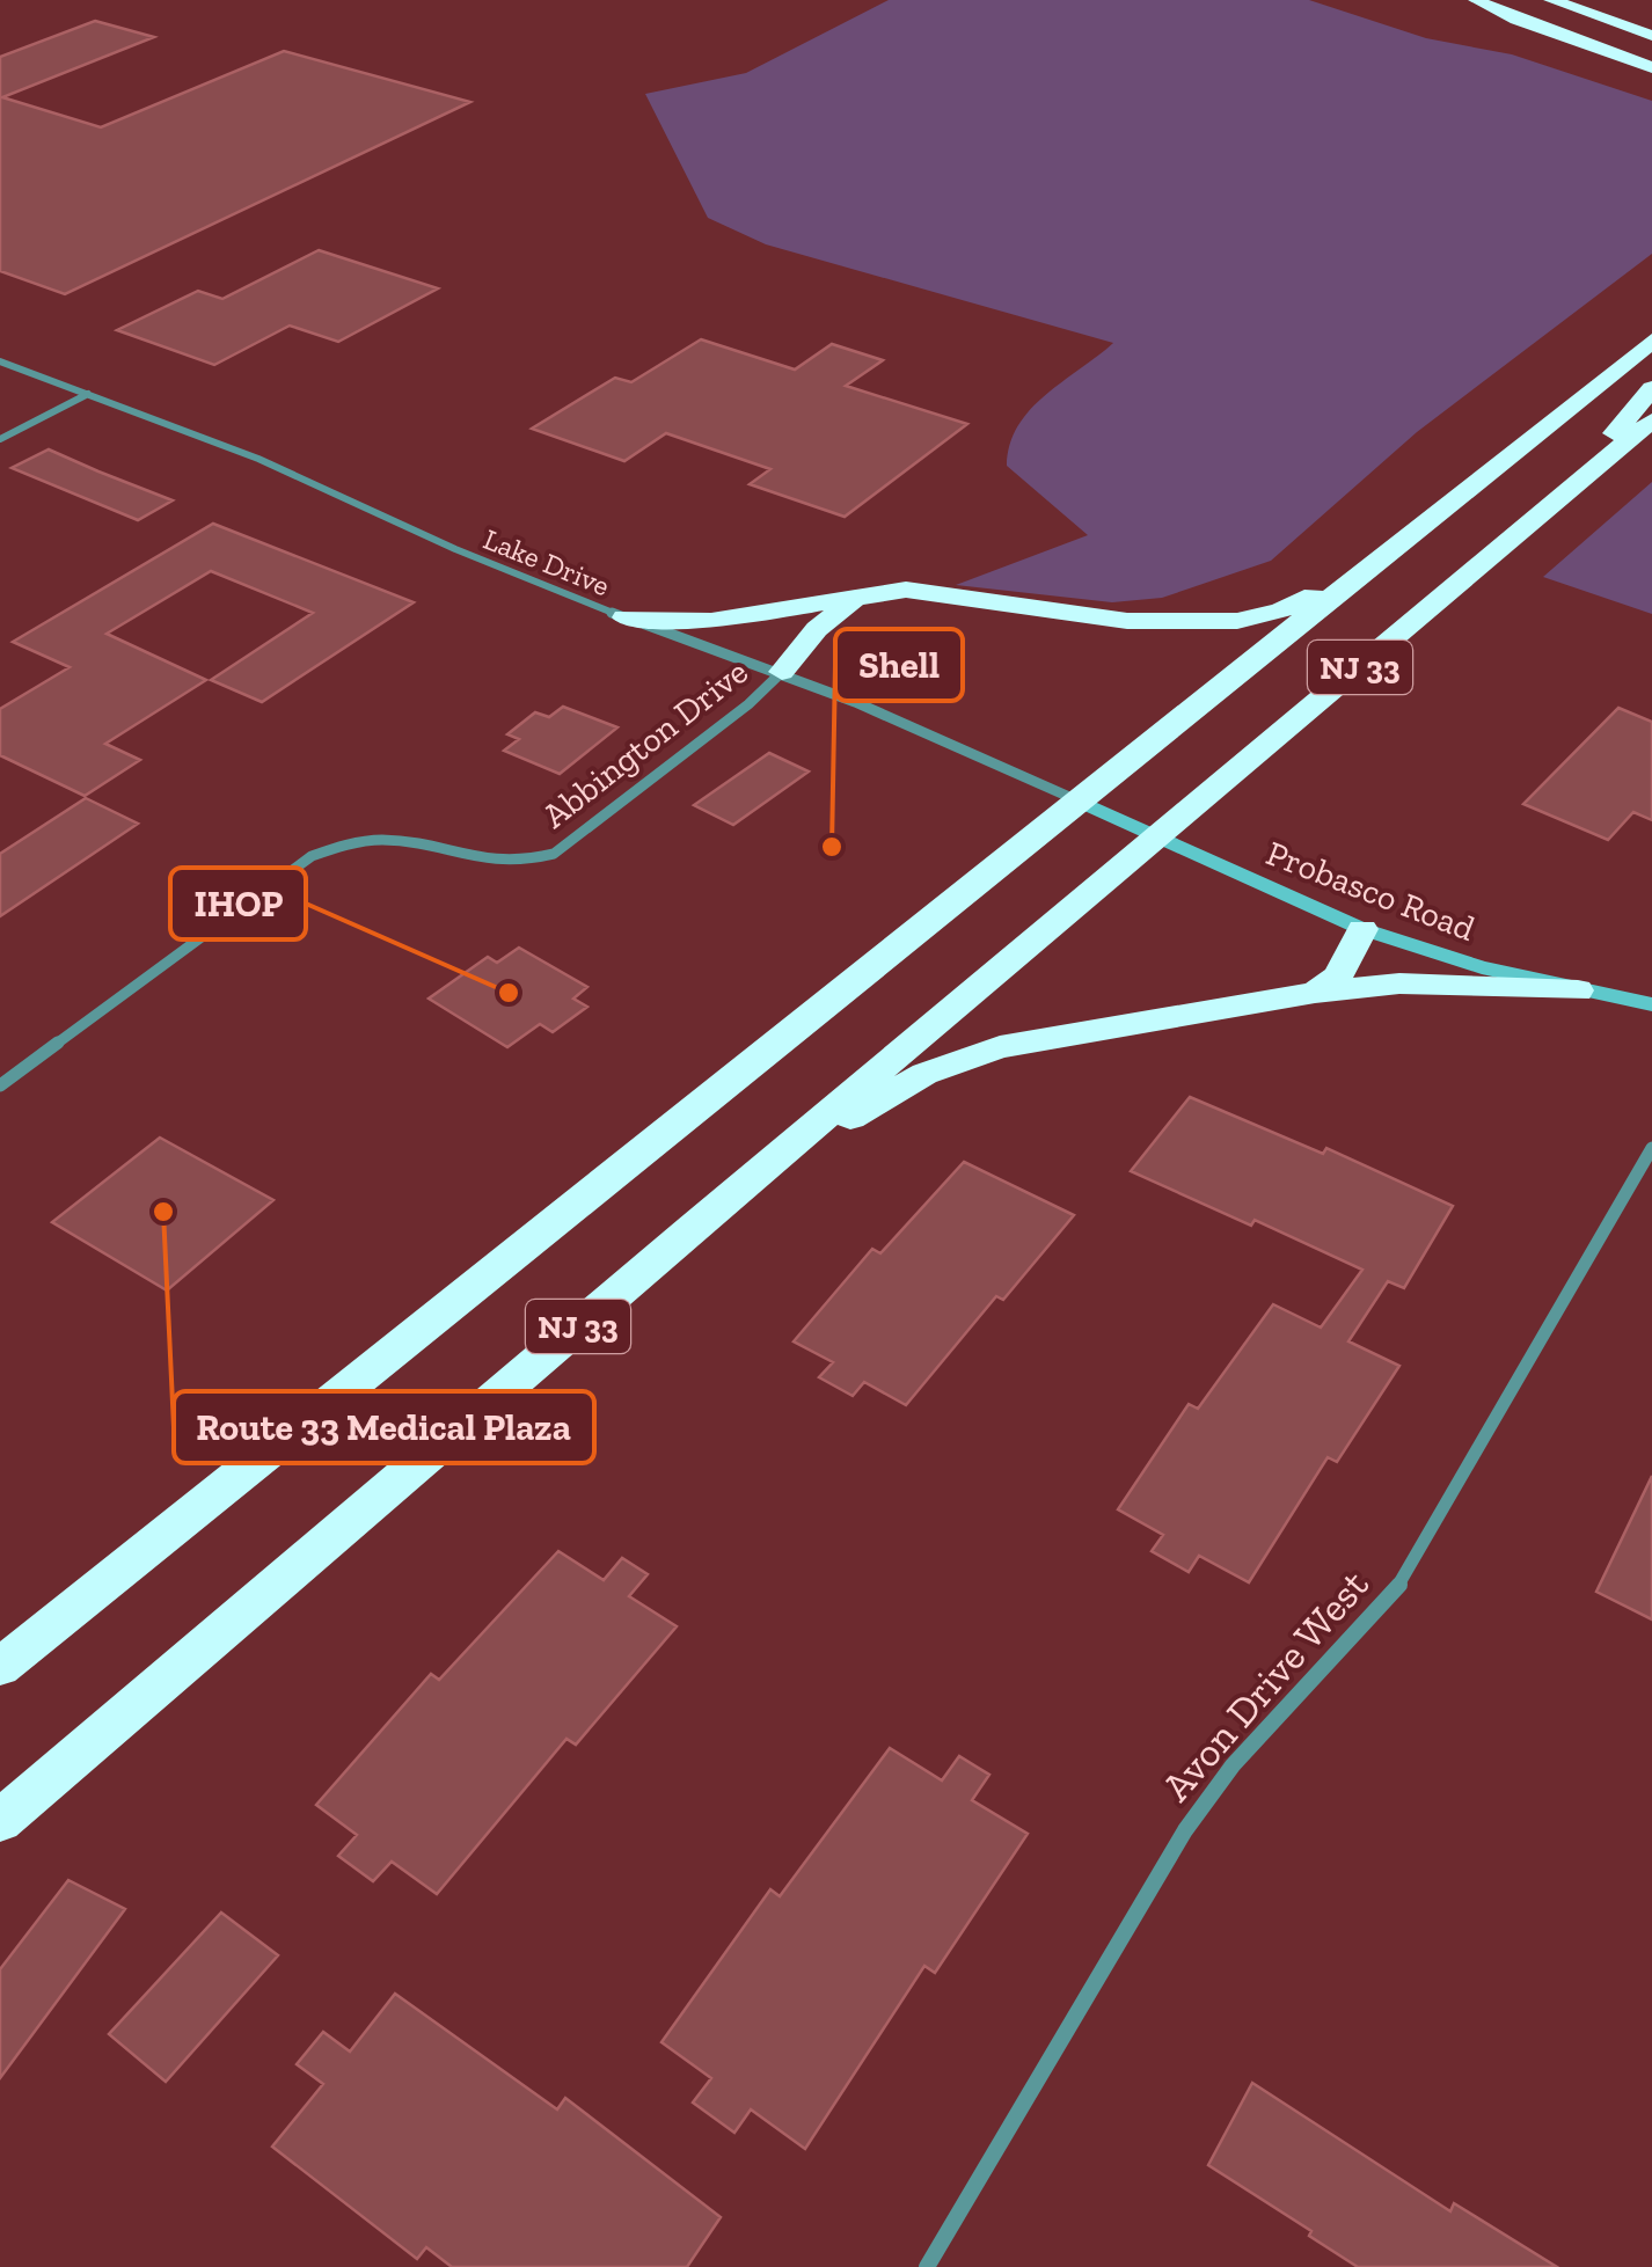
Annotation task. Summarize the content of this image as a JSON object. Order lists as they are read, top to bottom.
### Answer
{
  "streets": {
    "highway": ["NJ 33"],
    "street": [
      "Lake Drive",
      "Abbington Drive",
      "Probasco Road",
      "Avon Drive West"
    ]
  },
  "crossings": [
    ["Lake Drive", "NJ 33"],
    ["Lake Drive", "Abbington Drive"],
    ["Lake Drive", "Probasco Road"],
    ["NJ 33", "Probasco Road"]
  ],
  "places": ["Shell", "IHOP", "Route 33 Medical Plaza"]
}
